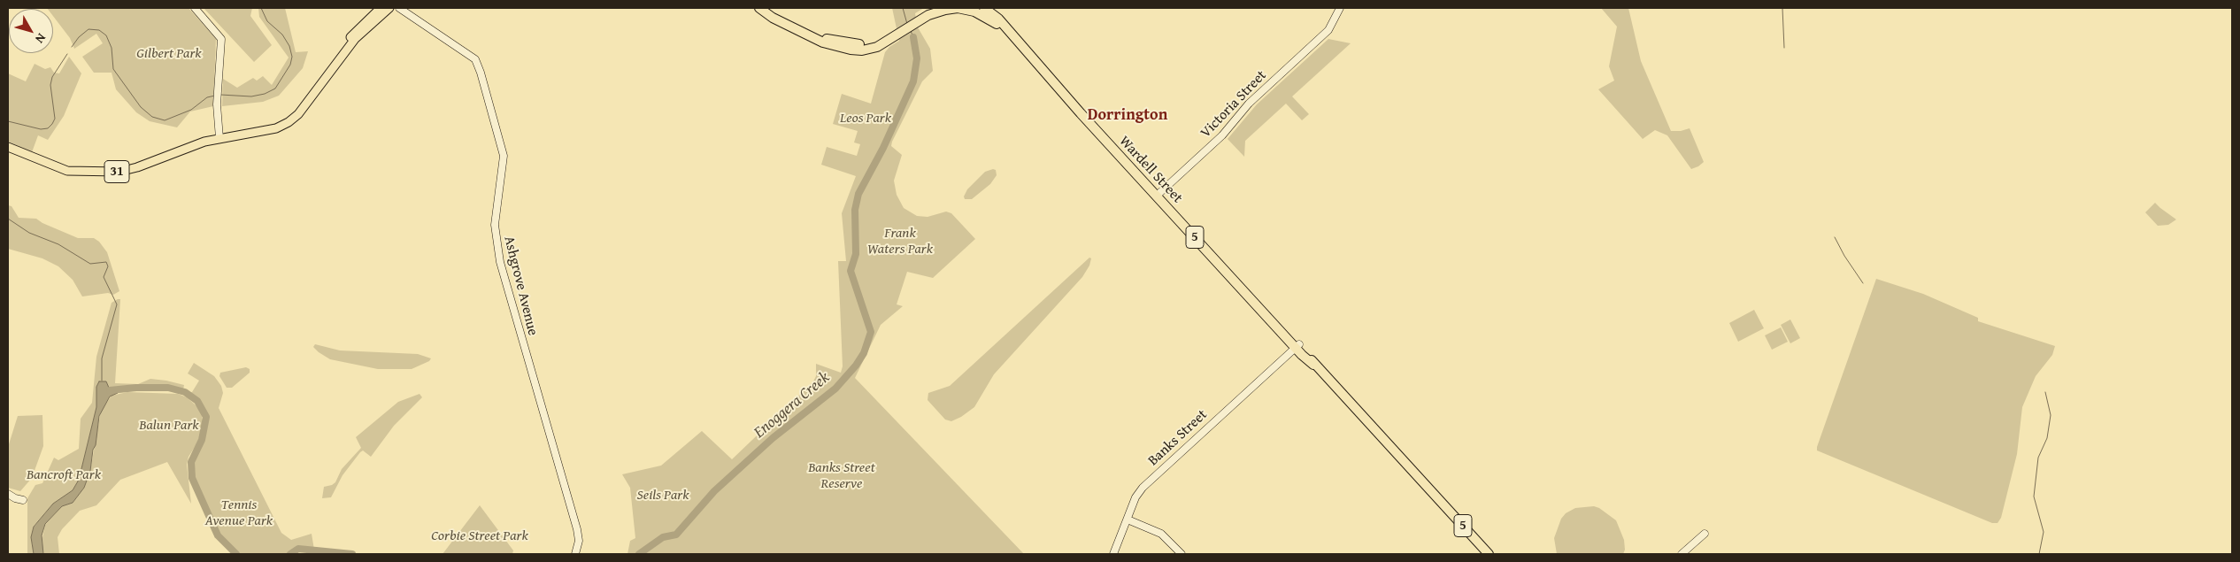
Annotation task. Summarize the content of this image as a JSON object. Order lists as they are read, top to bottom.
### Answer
{
  "streets": {
    "highway": ["Wardell Street", "5"],
    "main road": [
      "Victoria Street",
      "31",
      "Ashgrove Avenue",
      "Banks Street"
    ]
  },
  "crossings": [
    ["Victoria Street", "Wardell Street"],
    ["Wardell Street", "5"],
    ["Wardell Street", "Banks Street"]
  ],
  "districts": ["Dorrington"],
  "water": ["Enoggera Creek"],
  "parks": [
    "Gilbert Park",
    "Leos Park",
    "Frank Waters Park",
    "Balun Park",
    "Banks Street Reserve",
    "Bancroft Park",
    "Seils Park",
    "Tennis Avenue Park",
    "Corbie Street Park"
  ],
  "north": "bottom right"
}
